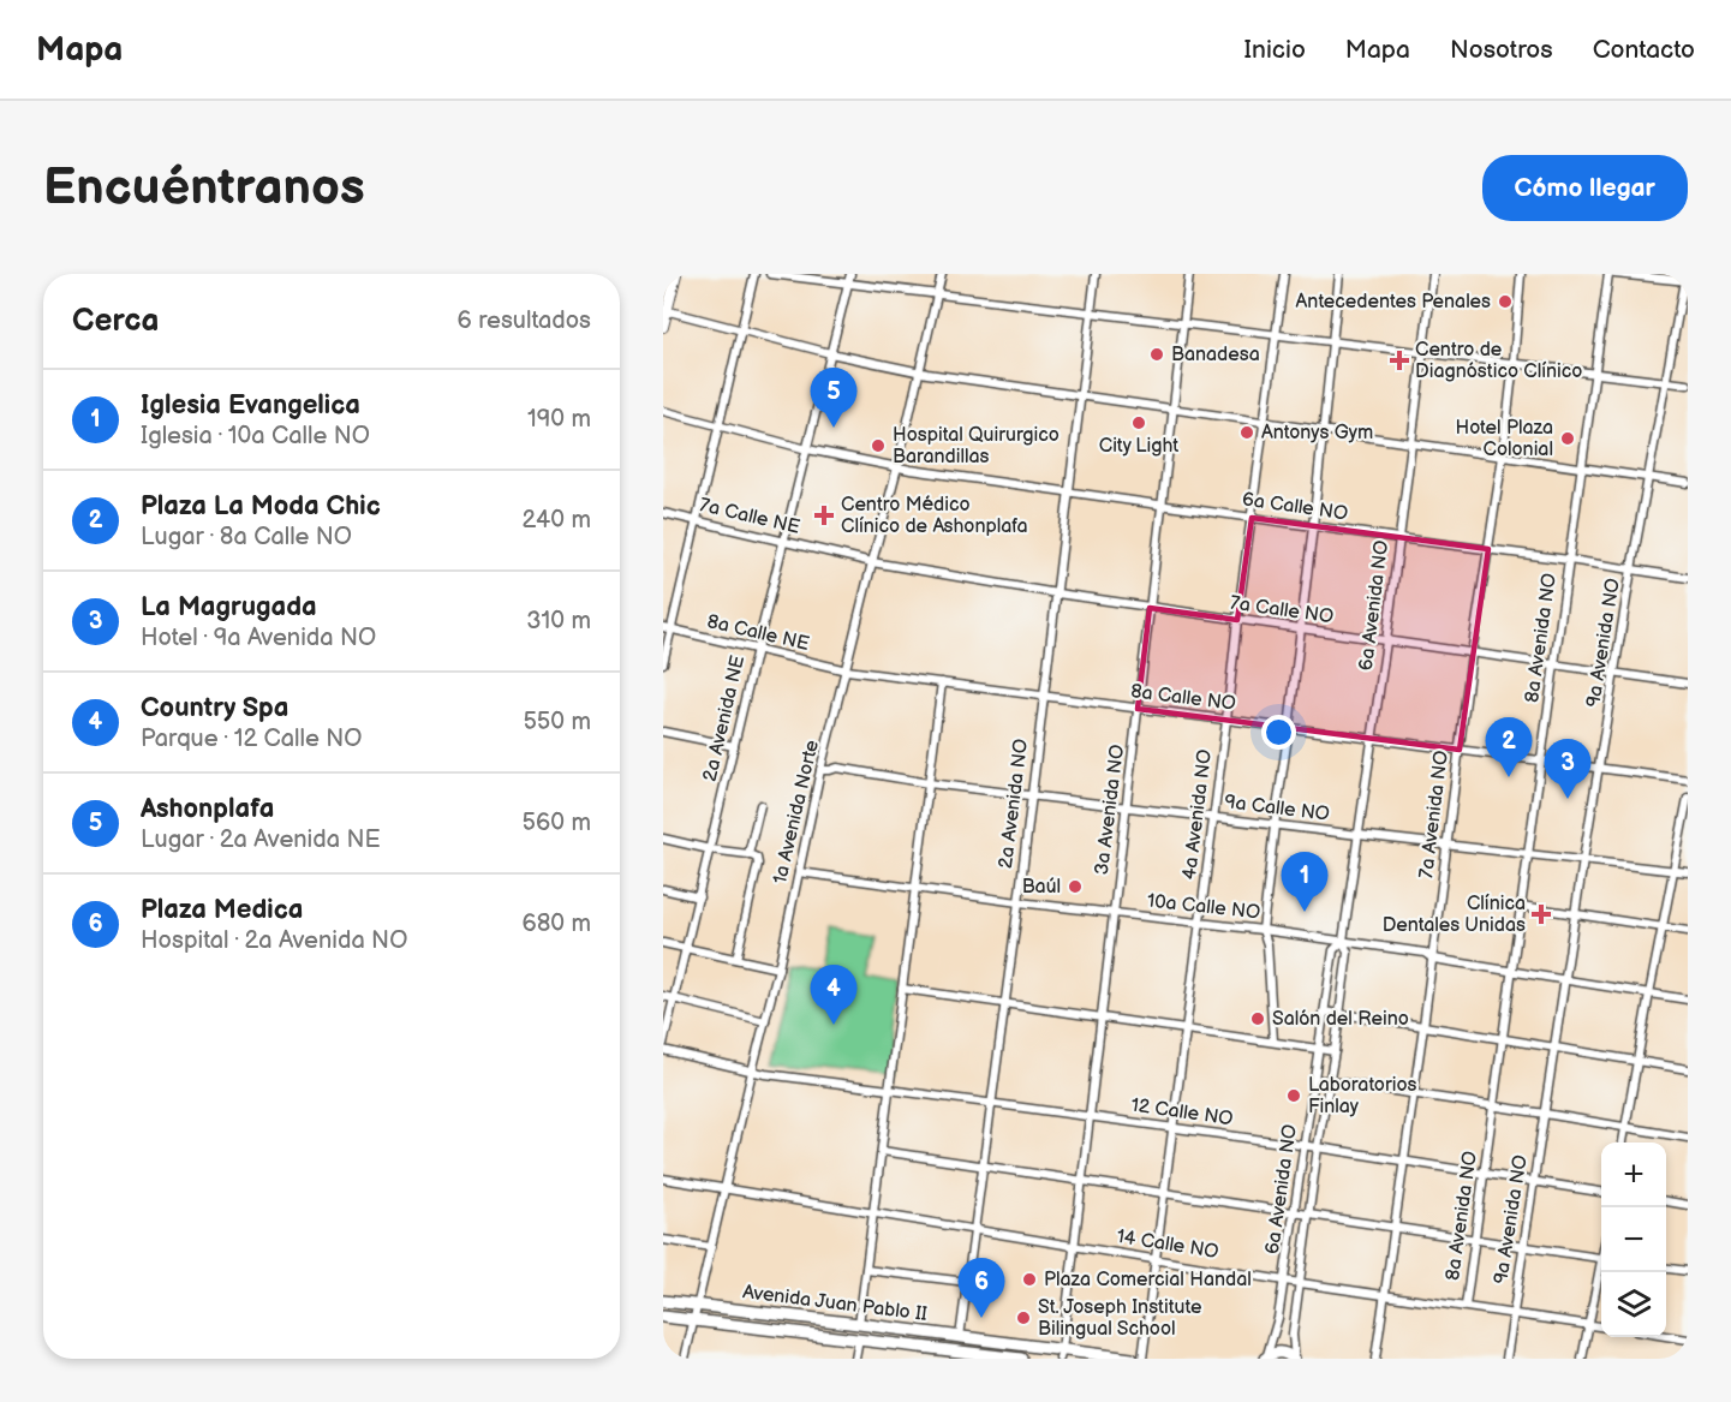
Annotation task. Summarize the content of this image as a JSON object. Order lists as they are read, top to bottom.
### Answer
{
  "streets": {
    "highway": ["Avenida Juan Pablo II"],
    "street": [
      "6a Calle NO",
      "7a Calle NE",
      "6a Avenida NO",
      "7a Calle NO",
      "8a Calle NE",
      "8a Avenida NO",
      "9a Avenida NO",
      "8a Calle NO",
      "2a Avenida NE",
      "2a Avenida NO",
      "9a Calle NO",
      "3a Avenida NO",
      "1a Avenida Norte",
      "4a Avenida NO",
      "7a Avenida NO",
      "10a Calle NO",
      "12 Calle NO",
      "14 Calle NO"
    ]
  },
  "crossings": [
    ["6a Calle NO", "6a Avenida NO"],
    ["6a Calle NO", "8a Avenida NO"],
    ["6a Calle NO", "9a Avenida NO"],
    ["6a Calle NO", "2a Avenida NE"],
    ["6a Calle NO", "2a Avenida NO"],
    ["6a Calle NO", "3a Avenida NO"],
    ["6a Calle NO", "1a Avenida Norte"],
    ["6a Calle NO", "4a Avenida NO"],
    ["6a Calle NO", "7a Avenida NO"],
    ["7a Calle NE", "7a Calle NO"],
    ["7a Calle NE", "2a Avenida NE"],
    ["7a Calle NE", "1a Avenida Norte"],
    ["6a Avenida NO", "7a Calle NO"],
    ["6a Avenida NO", "8a Calle NO"],
    ["6a Avenida NO", "9a Calle NO"],
    ["6a Avenida NO", "10a Calle NO"],
    ["6a Avenida NO", "12 Calle NO"],
    ["6a Avenida NO", "14 Calle NO"],
    ["7a Calle NO", "8a Avenida NO"],
    ["7a Calle NO", "9a Avenida NO"],
    ["7a Calle NO", "2a Avenida NO"],
    ["7a Calle NO", "3a Avenida NO"],
    ["7a Calle NO", "1a Avenida Norte"],
    ["7a Calle NO", "4a Avenida NO"],
    ["7a Calle NO", "7a Avenida NO"],
    ["8a Calle NE", "8a Calle NO"],
    ["8a Calle NE", "2a Avenida NE"],
    ["8a Calle NE", "1a Avenida Norte"],
    ["8a Avenida NO", "8a Calle NO"],
    ["8a Avenida NO", "9a Calle NO"],
    ["8a Avenida NO", "10a Calle NO"],
    ["8a Avenida NO", "12 Calle NO"],
    ["8a Avenida NO", "14 Calle NO"],
    ["9a Avenida NO", "8a Calle NO"],
    ["9a Avenida NO", "9a Calle NO"],
    ["9a Avenida NO", "10a Calle NO"],
    ["9a Avenida NO", "12 Calle NO"],
    ["9a Avenida NO", "14 Calle NO"],
    ["8a Calle NO", "2a Avenida NO"],
    ["8a Calle NO", "3a Avenida NO"],
    ["8a Calle NO", "1a Avenida Norte"],
    ["8a Calle NO", "4a Avenida NO"],
    ["8a Calle NO", "7a Avenida NO"],
    ["2a Avenida NO", "9a Calle NO"],
    ["2a Avenida NO", "10a Calle NO"],
    ["2a Avenida NO", "12 Calle NO"],
    ["2a Avenida NO", "14 Calle NO"],
    ["2a Avenida NO", "Avenida Juan Pablo II"],
    ["9a Calle NO", "3a Avenida NO"],
    ["9a Calle NO", "1a Avenida Norte"],
    ["9a Calle NO", "4a Avenida NO"],
    ["9a Calle NO", "7a Avenida NO"],
    ["3a Avenida NO", "10a Calle NO"],
    ["3a Avenida NO", "12 Calle NO"],
    ["3a Avenida NO", "14 Calle NO"],
    ["3a Avenida NO", "Avenida Juan Pablo II"],
    ["1a Avenida Norte", "10a Calle NO"],
    ["1a Avenida Norte", "12 Calle NO"],
    ["1a Avenida Norte", "14 Calle NO"],
    ["1a Avenida Norte", "Avenida Juan Pablo II"],
    ["4a Avenida NO", "10a Calle NO"],
    ["4a Avenida NO", "12 Calle NO"],
    ["4a Avenida NO", "14 Calle NO"],
    ["7a Avenida NO", "10a Calle NO"],
    ["7a Avenida NO", "12 Calle NO"],
    ["7a Avenida NO", "14 Calle NO"]
  ],
  "places": {
    "other": [
      "Antecedentes Penales",
      "Banadesa",
      "City Light",
      "Antonys Gym",
      "Hotel Plaza Colonial",
      "Hospital Quirurgico Barandillas",
      "Baúl",
      "Salón del Reino",
      "Laboratorios Finlay",
      "Plaza Comercial Handal",
      "St. Joseph Institute Bilingual School"
    ],
    "health": ["Centro de Diagnóstico Clínico", "Centro Médico Clínico de Ashonplafa", "Clínica Dentales Unidas"]
  },
  "page": {
    "header": "Mapa",
    "nav": [
      "Inicio",
      "Mapa",
      "Nosotros",
      "Contacto"
    ],
    "buttons": "Cómo llegar",
    "title": "Encuéntranos",
    "heading": ["Cerca", "6 resultados"],
    "list": [
      {
        "mark": "1",
        "name": "Iglesia Evangelica",
        "note": "Iglesia · 10a Calle NO",
        "value": "190 m"
      },
      {
        "mark": "2",
        "name": "Plaza La Moda Chic",
        "note": "Lugar · 8a Calle NO",
        "value": "240 m"
      },
      {
        "mark": "3",
        "name": "La Magrugada",
        "note": "Hotel · 9a Avenida NO",
        "value": "310 m"
      },
      {
        "mark": "4",
        "name": "Country Spa",
        "note": "Parque · 12 Calle NO",
        "value": "550 m"
      },
      {
        "mark": "5",
        "name": "Ashonplafa",
        "note": "Lugar · 2a Avenida NE",
        "value": "560 m"
      },
      {
        "mark": "6",
        "name": "Plaza Medica",
        "note": "Hospital · 2a Avenida NO",
        "value": "680 m"
      }
    ],
    "pins": [
      "5",
      "2",
      "3",
      "1",
      "4",
      "6"
    ],
    "map_buttons": ["+", "−"]
  }
}
